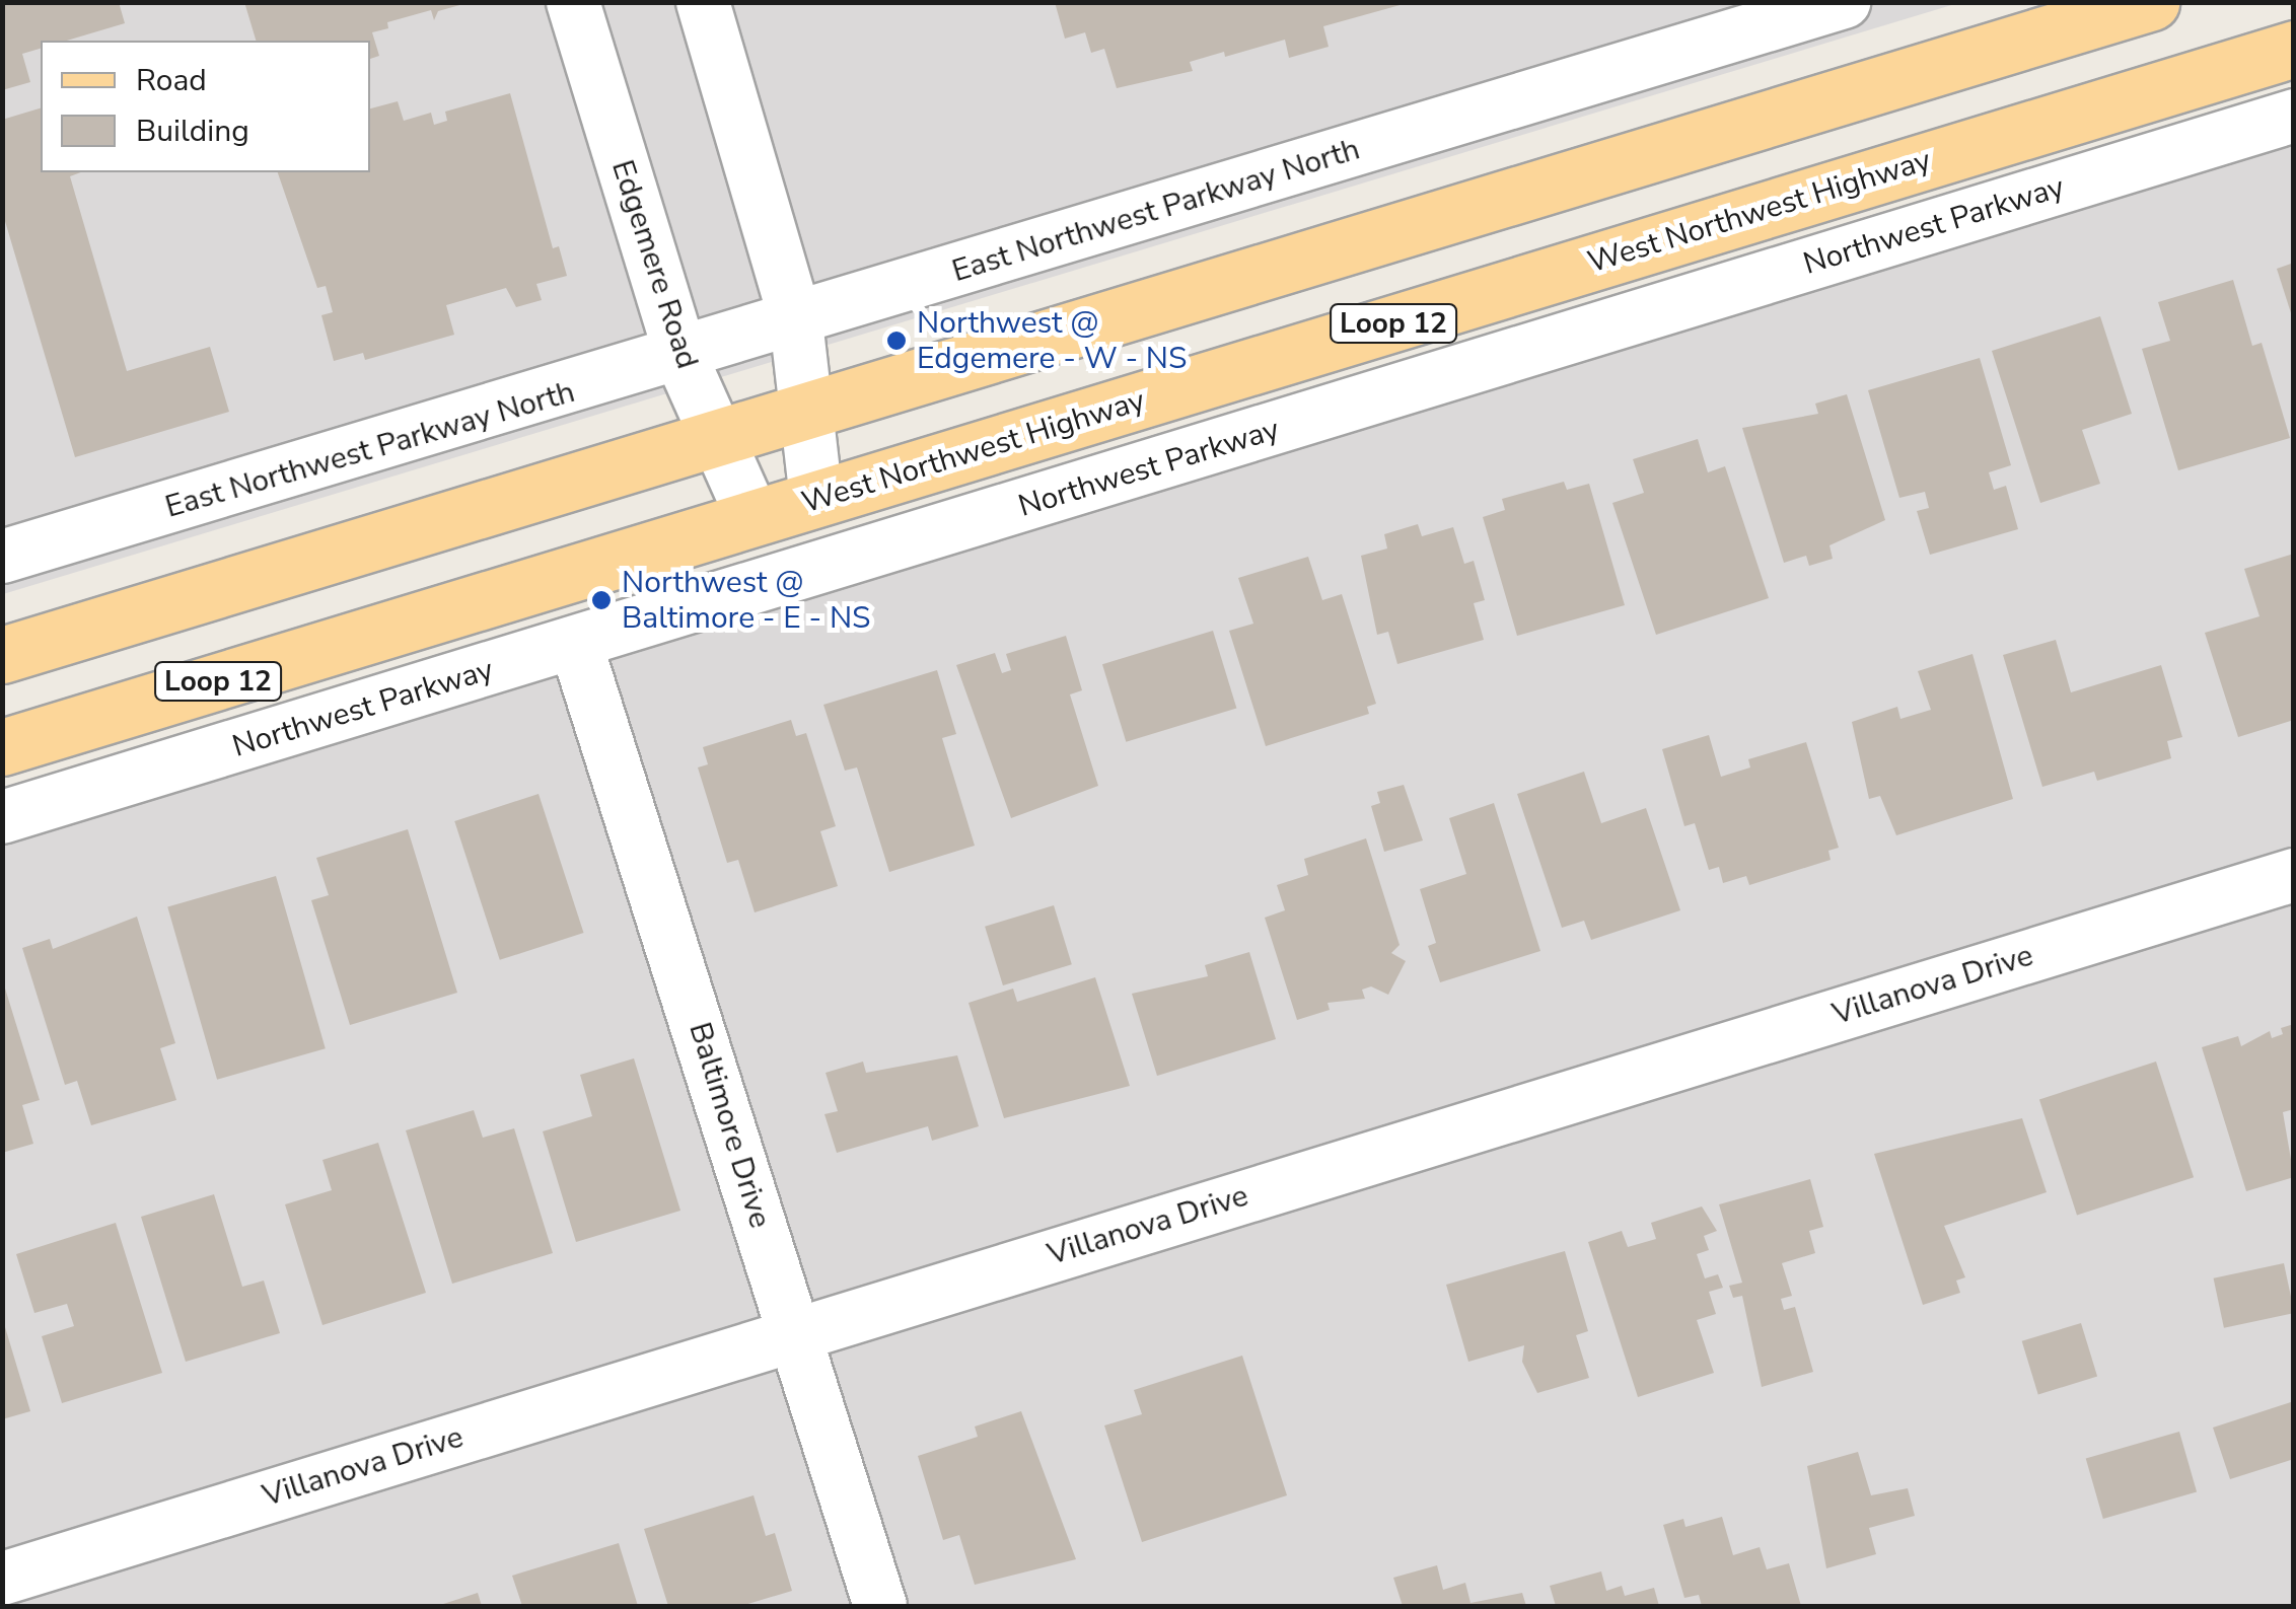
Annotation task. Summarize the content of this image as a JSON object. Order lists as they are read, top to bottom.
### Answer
{
  "streets": {
    "main road": ["West Northwest Highway", "Loop 12"],
    "street": [
      "East Northwest Parkway North",
      "Northwest Parkway",
      "Edgemere Road",
      "Villanova Drive",
      "Baltimore Drive"
    ]
  },
  "crossings": [
    ["East Northwest Parkway North", "Edgemere Road"],
    ["West Northwest Highway", "Edgemere Road"],
    ["Northwest Parkway", "Baltimore Drive"],
    ["Edgemere Road", "Loop 12"],
    ["Villanova Drive", "Baltimore Drive"]
  ],
  "places": ["Northwest @ Edgemere - W - NS", "Northwest @ Baltimore - E - NS"],
  "legend": ["Road", "Building"]
}
